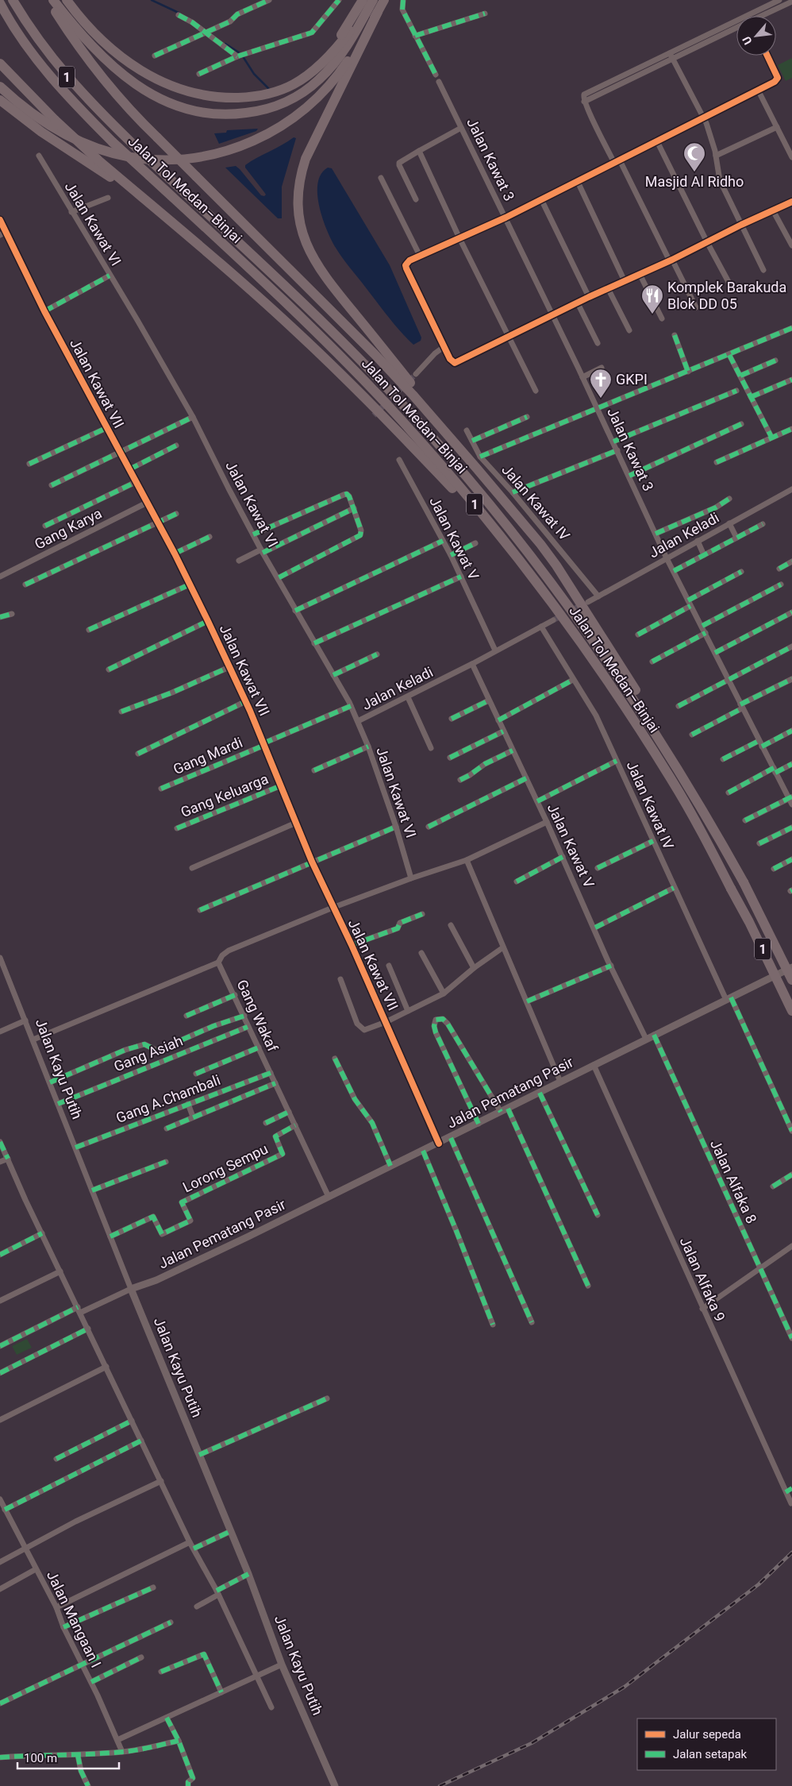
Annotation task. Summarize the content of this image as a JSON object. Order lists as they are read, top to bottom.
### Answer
{
  "streets": {
    "highway": ["1", "Jalan Tol Medan–Binjai"],
    "street": [
      "Jalan Kawat 3",
      "Jalan Kawat VI",
      "Jalan Kawat VII",
      "Jalan Kawat IV",
      "Gang Karya",
      "Jalan Keladi",
      "Jalan Kawat V",
      "Gang Mardi",
      "Gang Keluarga",
      "Gang Wakaf",
      "Gang Asiah",
      "Jalan Kayu Putih",
      "Jalan Pematang Pasir",
      "Gang A.Chambali",
      "Lorong Sempu",
      "Jalan Alfaka 8",
      "Jalan Alfaka 9",
      "Jalan Mangaan I"
    ]
  },
  "crossings": [
    ["Jalan Kawat 3", "Jalan Keladi"],
    ["Jalan Kawat VI", "Jalan Keladi"],
    ["Jalan Kawat VI", "Gang Mardi"],
    ["Jalan Kawat VII", "Gang Karya"],
    ["Jalan Kawat VII", "Gang Mardi"],
    ["Jalan Kawat VII", "Gang Keluarga"],
    ["Jalan Kawat VII", "Jalan Pematang Pasir"],
    ["Jalan Kawat IV", "Jalan Keladi"],
    ["Jalan Kawat IV", "Jalan Pematang Pasir"],
    ["Jalan Keladi", "Jalan Kawat V"],
    ["Jalan Kawat V", "Jalan Pematang Pasir"],
    ["Gang Wakaf", "Jalan Pematang Pasir"],
    ["Gang Wakaf", "Gang A.Chambali"],
    ["Gang Wakaf", "Lorong Sempu"],
    ["Gang Asiah", "Jalan Kayu Putih"],
    ["Jalan Kayu Putih", "Jalan Pematang Pasir"],
    ["Jalan Kayu Putih", "Gang A.Chambali"],
    ["Jalan Kayu Putih", "Lorong Sempu"],
    ["Jalan Pematang Pasir", "Jalan Alfaka 8"],
    ["Jalan Pematang Pasir", "Jalan Alfaka 9"]
  ],
  "places": {
    "mosque": ["Masjid Al Ridho"],
    "restaurant": ["Komplek Barakuda Blok DD 05"],
    "church": ["GKPI"]
  },
  "legend": ["Jalur sepeda", "Jalan setapak"],
  "scale_bar": "100 m",
  "north": "bottom left"
}
